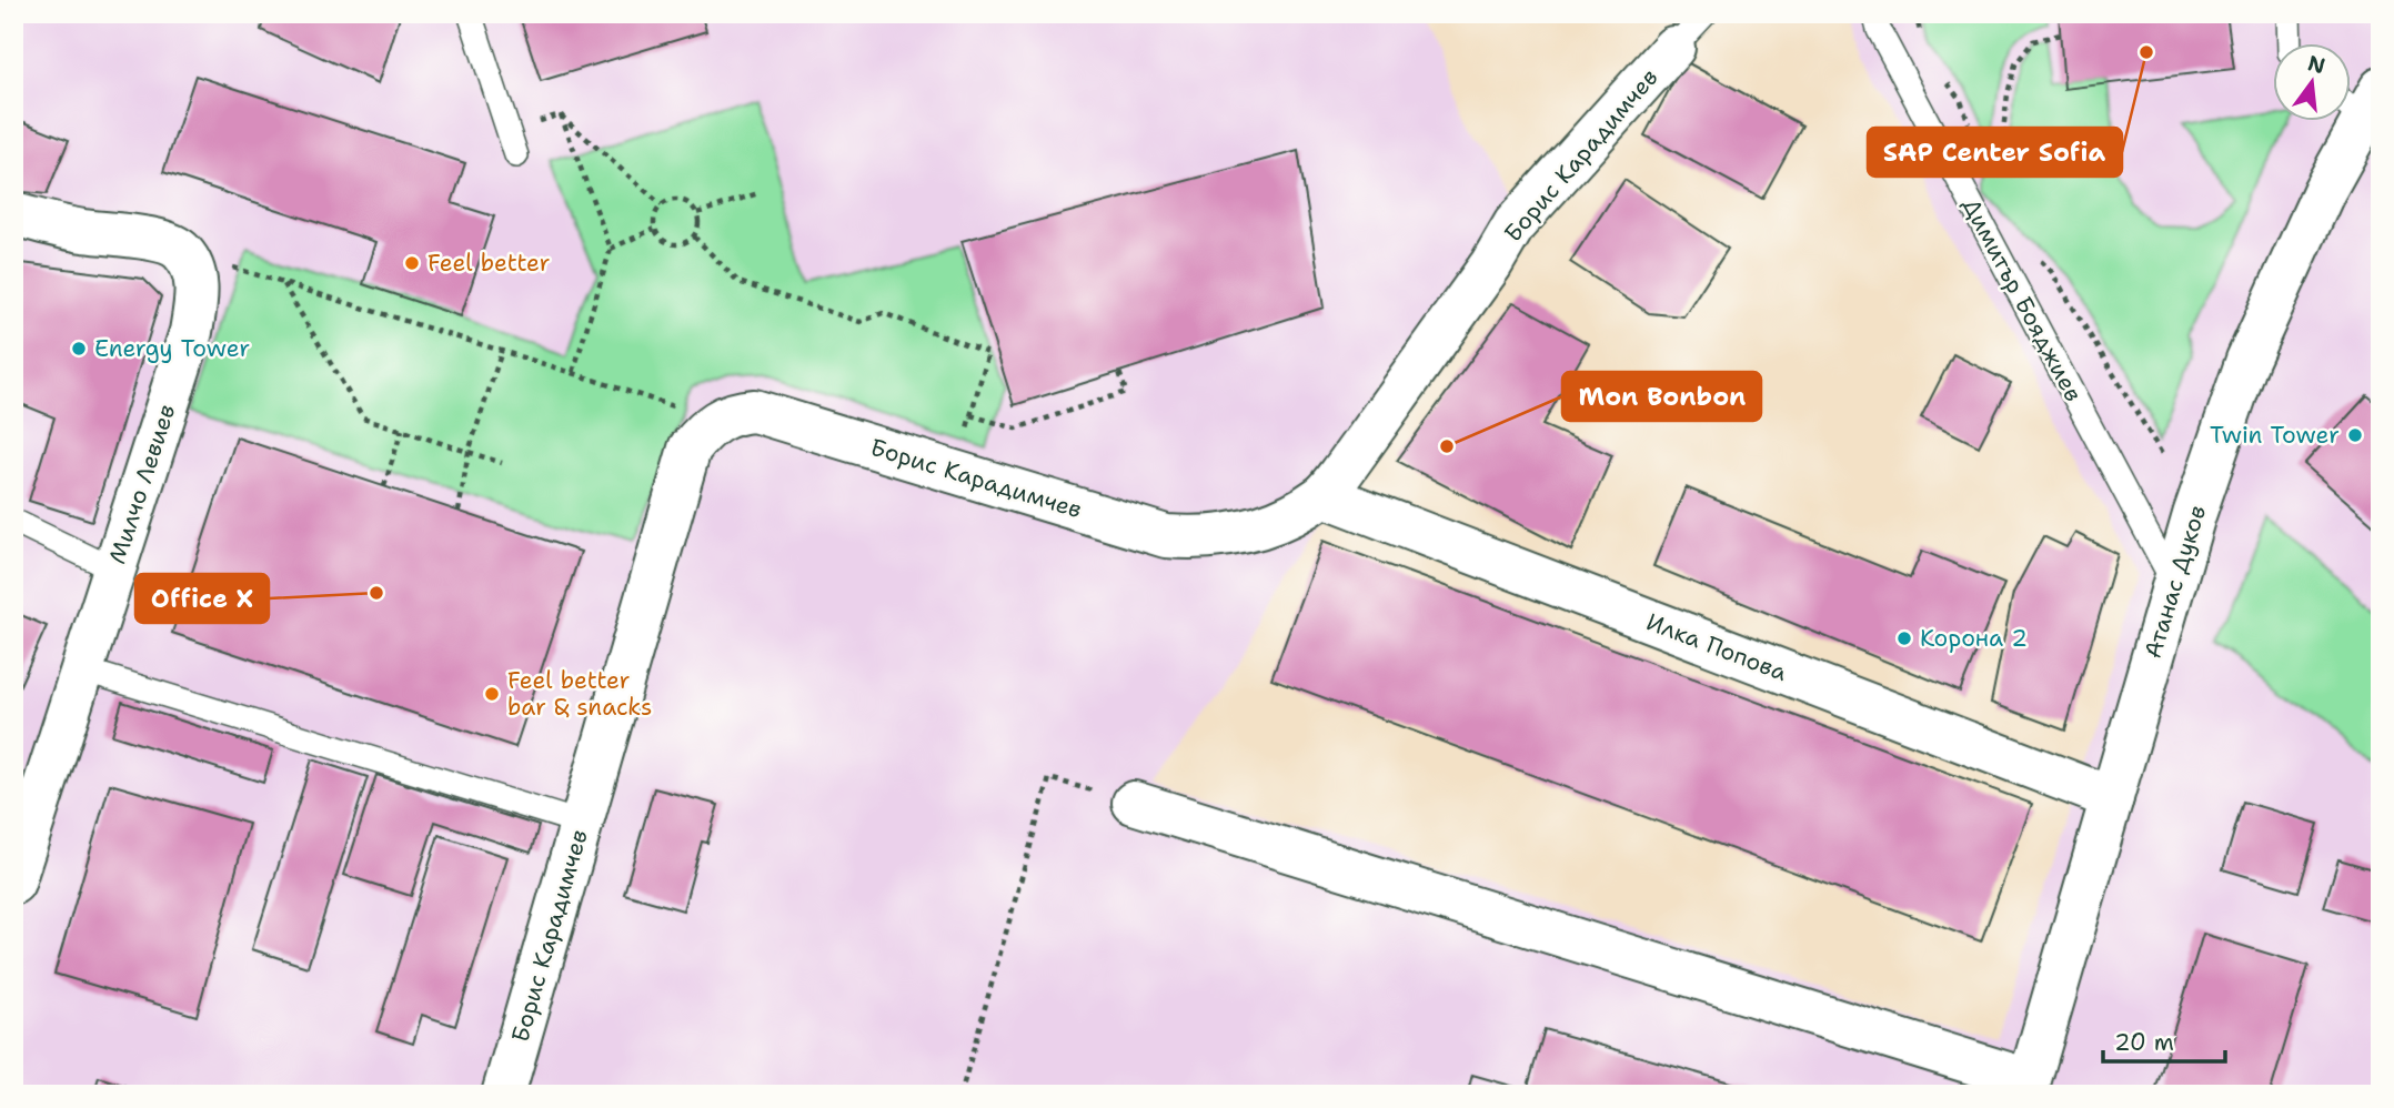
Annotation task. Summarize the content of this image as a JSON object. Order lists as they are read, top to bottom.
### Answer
{
  "streets": {
    "street": [
      "Борис Карадимчев",
      "Милчо Левиев",
      "Атанас Дуков",
      "Илка Попова"
    ],
    "lane": ["Димитър Бояджиев"]
  },
  "crossings": [
    ["Борис Карадимчев", "Илка Попова"],
    ["Димитър Бояджиев", "Атанас Дуков"],
    ["Атанас Дуков", "Илка Попова"]
  ],
  "places": [
    "SAP Center Sofia",
    "Feel better",
    "Energy Tower",
    "Twin Tower",
    "Mon Bonbon",
    "Office X",
    "Корона 2",
    "Feel better bar & snacks"
  ],
  "scale_bar": "20 m",
  "north": "top"
}
